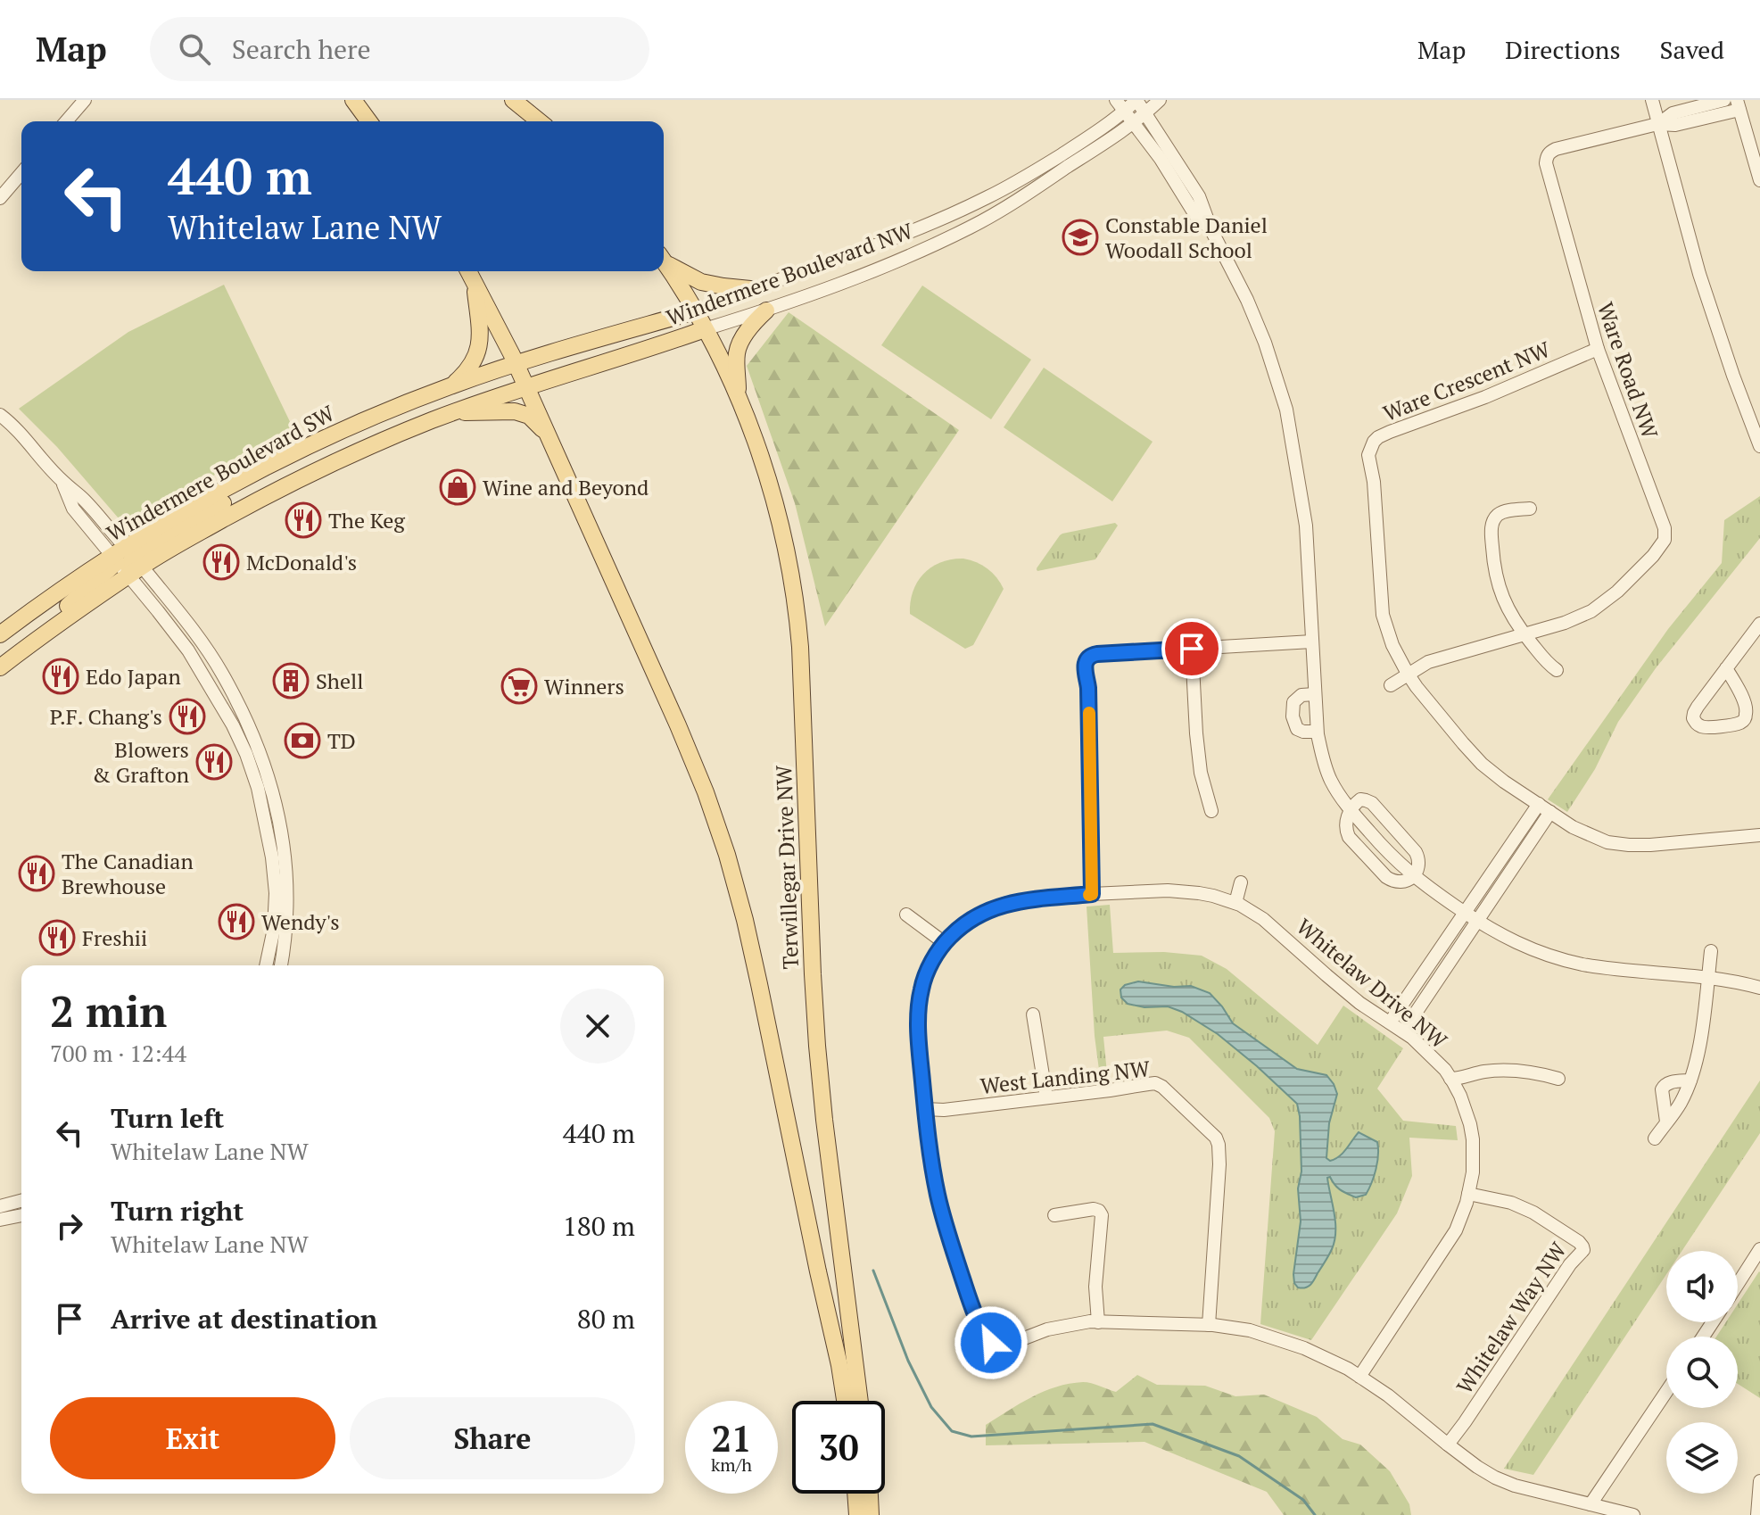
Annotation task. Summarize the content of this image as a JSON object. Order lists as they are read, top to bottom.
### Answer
{
  "streets": {
    "main road": ["Windermere Boulevard NW", "Windermere Boulevard SW", "Terwillegar Drive NW"],
    "street": [
      "Ware Road NW",
      "Ware Crescent NW",
      "Whitelaw Drive NW",
      "West Landing NW",
      "Whitelaw Way NW"
    ]
  },
  "crossings": [
    ["Windermere Boulevard NW", "Windermere Boulevard SW"],
    ["Windermere Boulevard NW", "Terwillegar Drive NW"],
    ["Ware Road NW", "Ware Crescent NW"],
    ["Windermere Boulevard SW", "Terwillegar Drive NW"],
    ["Whitelaw Drive NW", "West Landing NW"],
    ["Whitelaw Drive NW", "Whitelaw Way NW"]
  ],
  "places": {
    "school or university": ["Constable Daniel Woodall School"],
    "shop": ["Wine and Beyond"],
    "restaurant": [
      "The Keg",
      "McDonald's",
      "Edo Japan",
      "P.F. Chang's",
      "Blowers & Grafton",
      "The Canadian Brewhouse",
      "Wendy's",
      "Freshii"
    ],
    "building": ["Shell"],
    "supermarket": ["Winners"],
    "bank": ["TD"]
  },
  "page": {
    "header": "Map",
    "search": "Search here",
    "nav": ["Map", "Directions", "Saved"],
    "turn": ["440 m", "Whitelaw Lane NW"],
    "heading": ["2 min", "700 m · 12:44"],
    "list": [
      {
        "name": "Turn left",
        "note": "Whitelaw Lane NW",
        "value": "440 m"
      },
      {
        "name": "Turn right",
        "note": "Whitelaw Lane NW",
        "value": "180 m"
      },
      {
        "name": "Arrive at destination",
        "value": "80 m"
      }
    ],
    "buttons": ["Exit", "Share"],
    "speed": "21 km/h",
    "limit": "30"
  }
}
